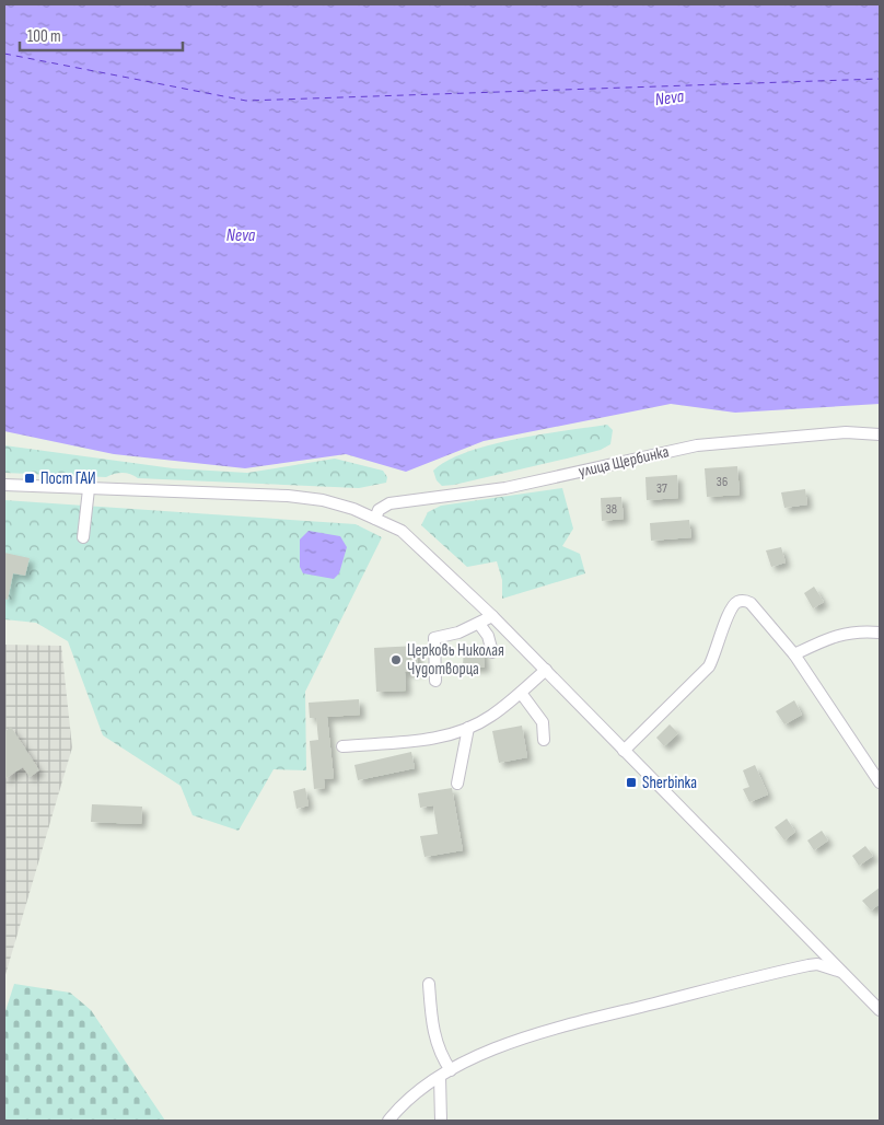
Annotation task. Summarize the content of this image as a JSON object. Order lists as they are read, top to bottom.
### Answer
{
  "streets": {
    "street": ["улица Щербинка"]
  },
  "water": ["Neva"],
  "places": {
    "transit": ["Пост ГАИ", "Sherbinka"],
    "other": ["Церковь Николая Чудотворца"]
  },
  "house_numbers": ["36", "37", "38"],
  "scale_bar": "100 m"
}
